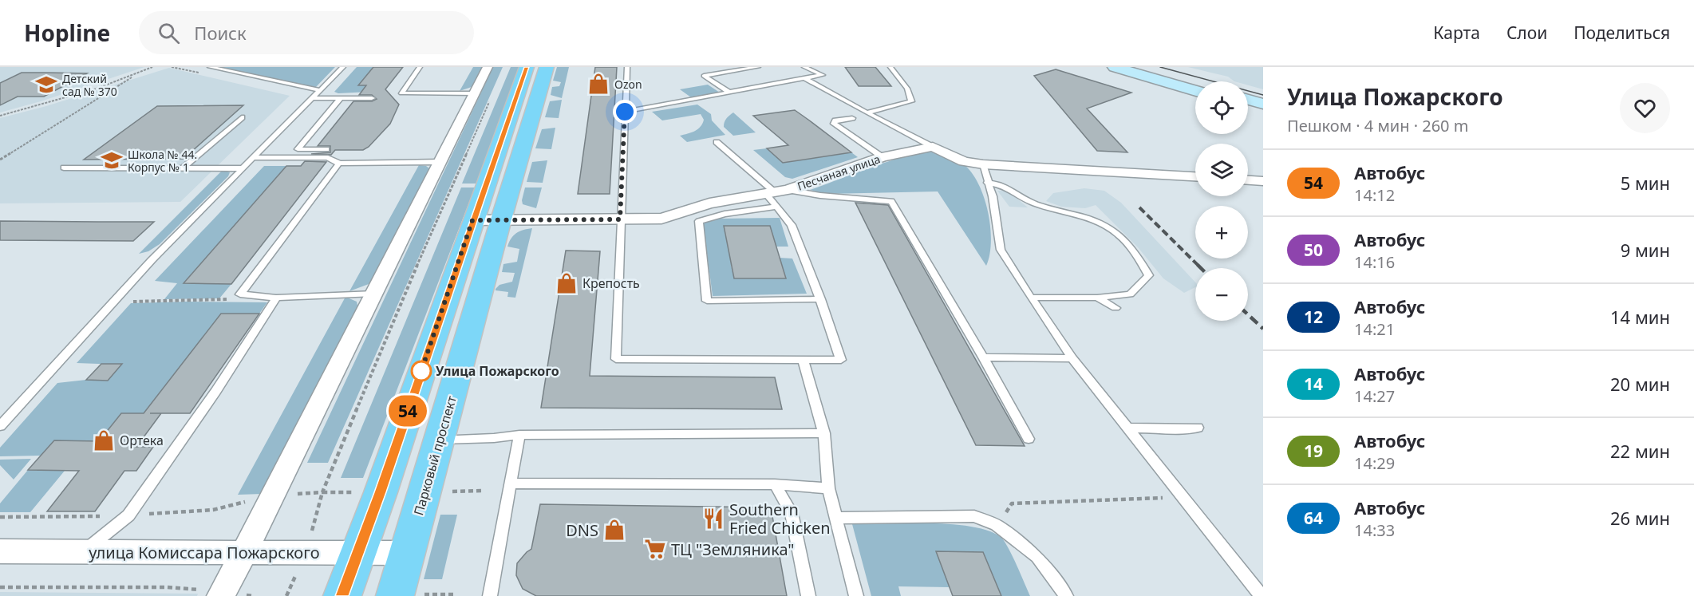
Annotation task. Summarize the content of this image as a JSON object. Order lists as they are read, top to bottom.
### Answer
{
  "streets": {
    "main road": ["Парковый проспект"],
    "street": ["Песчаная улица", "улица Комиссара Пожарского"]
  },
  "crossings": [
    ["Песчаная улица", "Парковый проспект"],
    ["Парковый проспект", "улица Комиссара Пожарского"]
  ],
  "places": {
    "shop": [
      "Ozon",
      "Крепость",
      "Ортека",
      "DNS"
    ],
    "school or university": ["Детский сад № 370", "Школа № 44. Корпус № 1"],
    "other": ["Улица Пожарского"],
    "restaurant": ["Southern Fried Chicken"],
    "supermarket": ["ТЦ \"Земляника\""]
  },
  "lines": ["bus line 54"],
  "page": {
    "header": "Hopline",
    "search": "Поиск",
    "nav": ["Карта", "Слои", "Поделиться"],
    "on_map": "54",
    "heading": ["Улица Пожарского", "Пешком · 4 мин · 260 m"],
    "map_buttons": ["+", "−"],
    "list": [
      {
        "mark": "54",
        "name": "Автобус",
        "note": "14:12",
        "value": "5 мин"
      },
      {
        "mark": "50",
        "name": "Автобус",
        "note": "14:16",
        "value": "9 мин"
      },
      {
        "mark": "12",
        "name": "Автобус",
        "note": "14:21",
        "value": "14 мин"
      },
      {
        "mark": "14",
        "name": "Автобус",
        "note": "14:27",
        "value": "20 мин"
      },
      {
        "mark": "19",
        "name": "Автобус",
        "note": "14:29",
        "value": "22 мин"
      },
      {
        "mark": "64",
        "name": "Автобус",
        "note": "14:33",
        "value": "26 мин"
      }
    ]
  }
}
